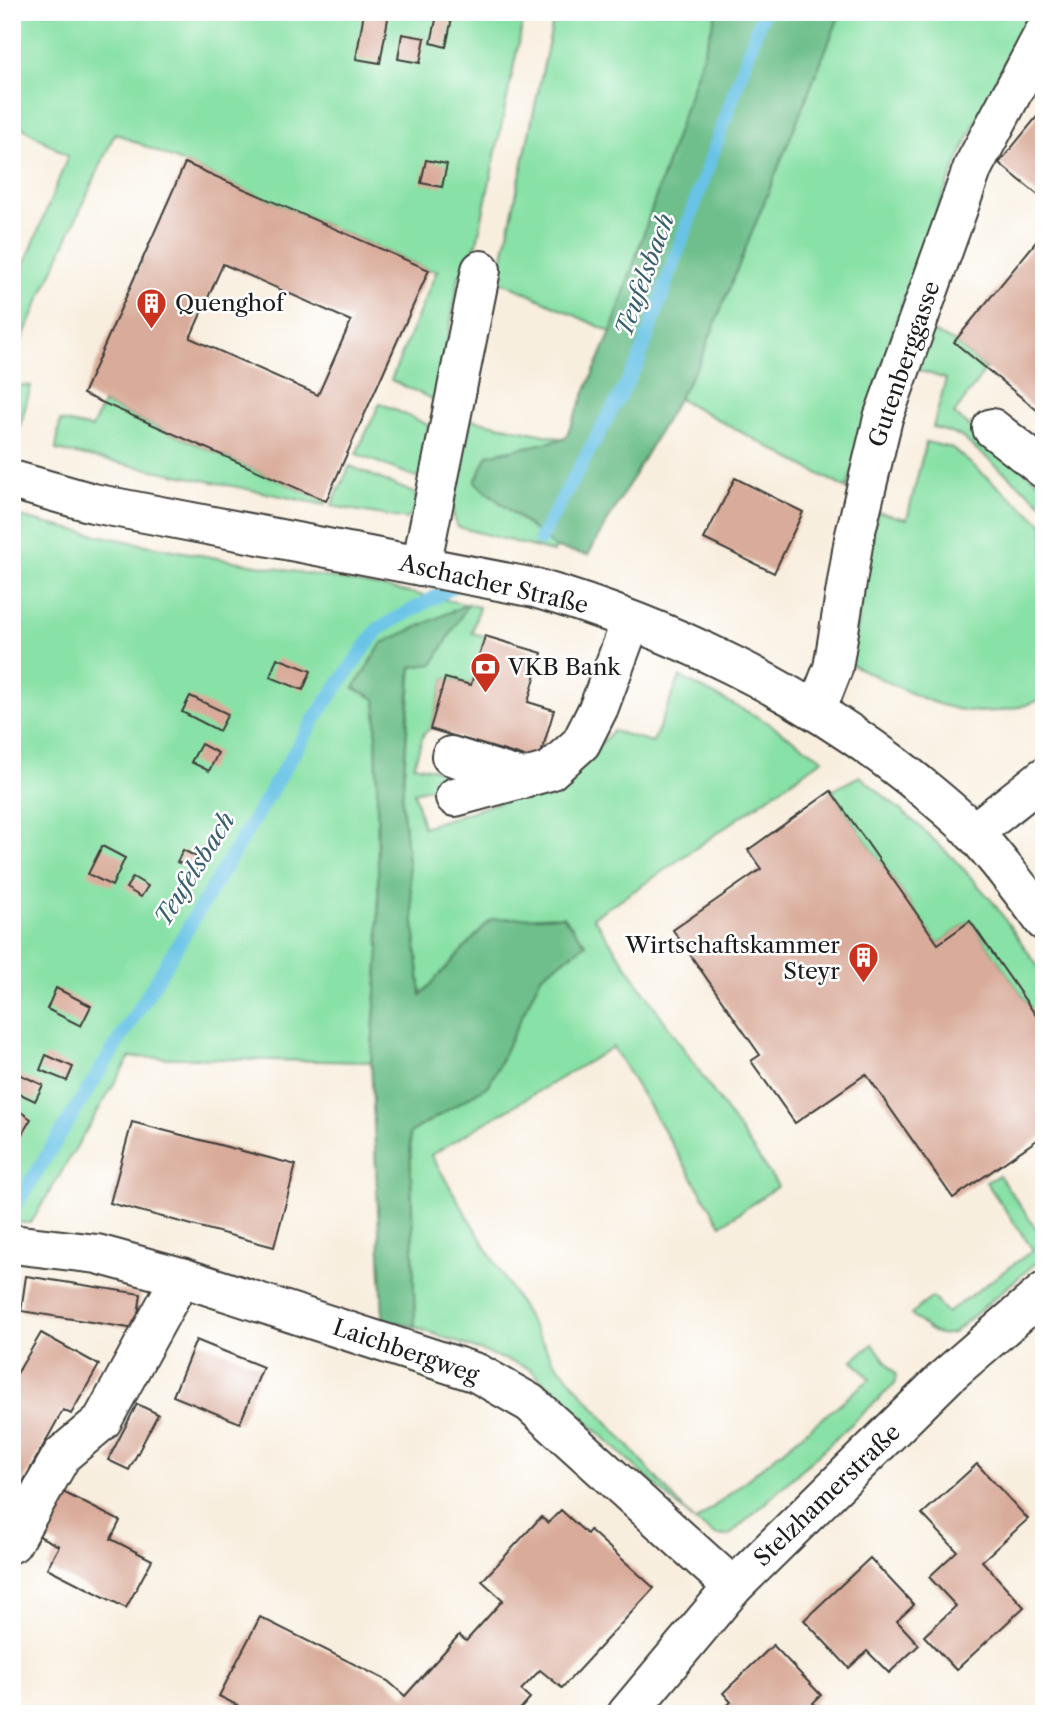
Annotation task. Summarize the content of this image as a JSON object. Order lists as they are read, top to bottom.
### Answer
{
  "streets": {
    "street": [
      "Gutenberggasse",
      "Aschacher Straße",
      "Laichbergweg",
      "Stelzhamerstraße"
    ]
  },
  "crossings": [
    ["Gutenberggasse", "Aschacher Straße"],
    ["Laichbergweg", "Stelzhamerstraße"]
  ],
  "water": ["Teufelsbach"],
  "places": {
    "building": ["Quenghof", "Wirtschaftskammer Steyr"],
    "bank": ["VKB Bank"]
  }
}
